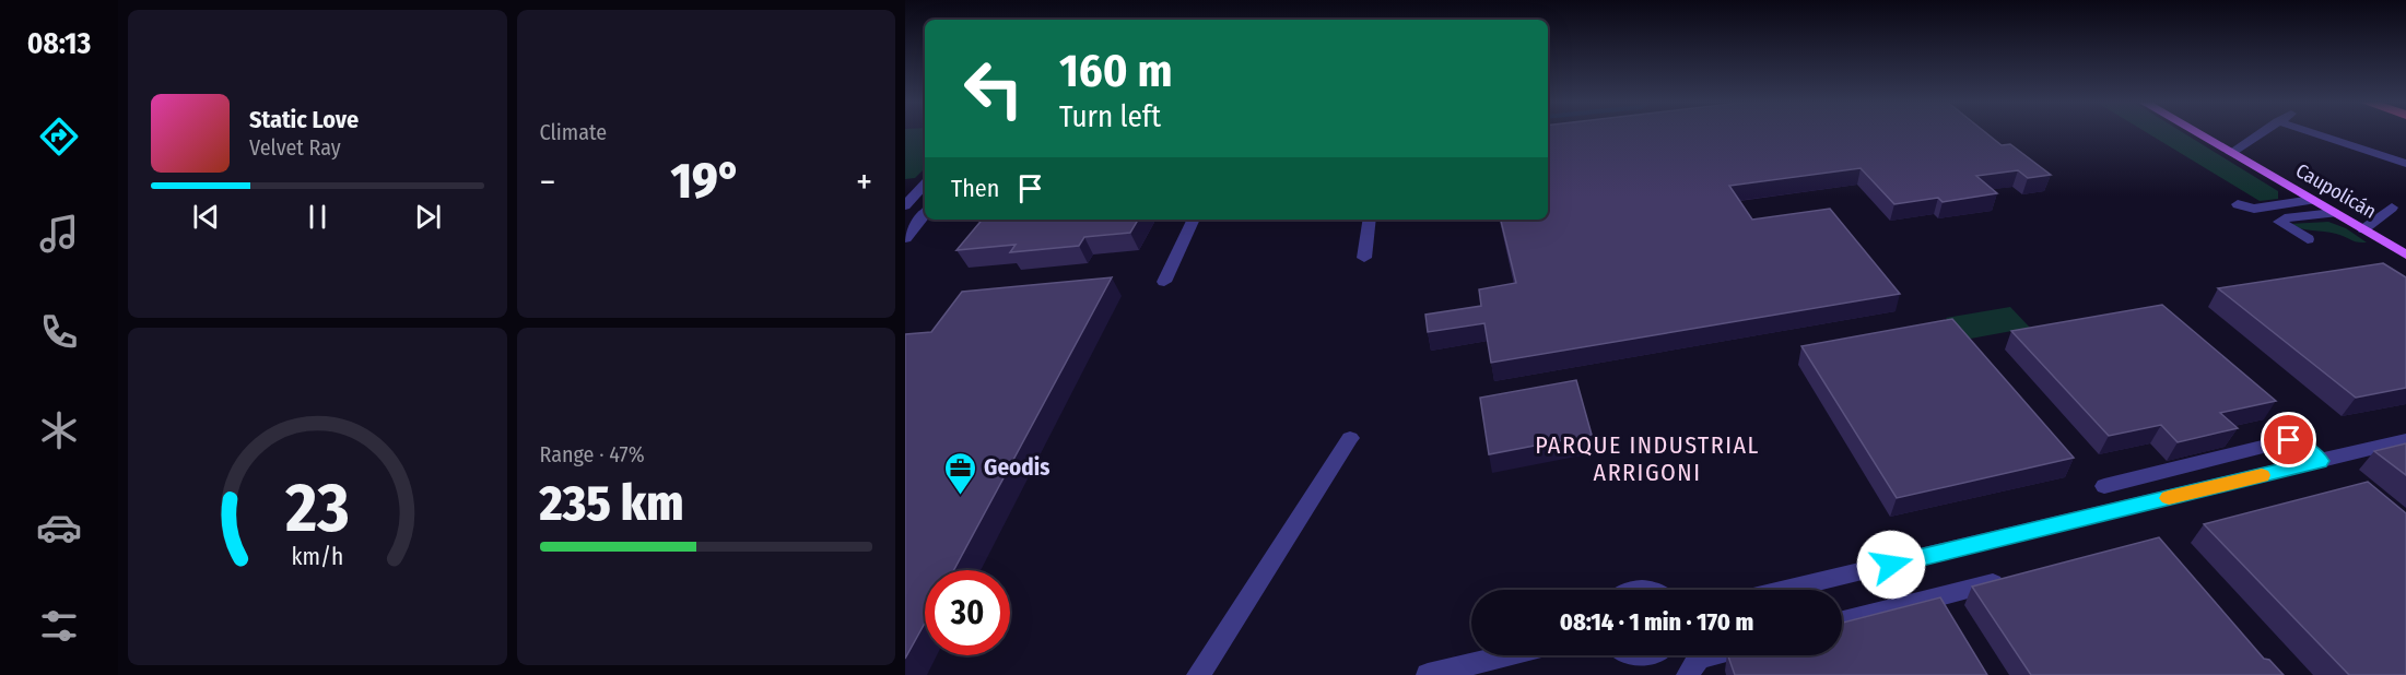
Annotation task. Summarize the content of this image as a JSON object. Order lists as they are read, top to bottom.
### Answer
{
  "streets": {
    "main road": ["Caupolicán"]
  },
  "districts": ["PARQUE INDUSTRIAL ARRIGONI"],
  "places": {
    "office": ["Geodis"]
  },
  "page": {
    "tabs": "08:13",
    "tile": [
      "Climate",
      ["Range · 47%", "235 km"]
    ],
    "turn": ["160 m", "Turn left"],
    "song": ["Static Love", "Velvet Ray"],
    "heat": ["−", "19°", "+"],
    "then": "Then",
    "limit": "30",
    "trip": "08:14 · 1 min · 170 m",
    "gauge": ["23", "km/h"]
  }
}
